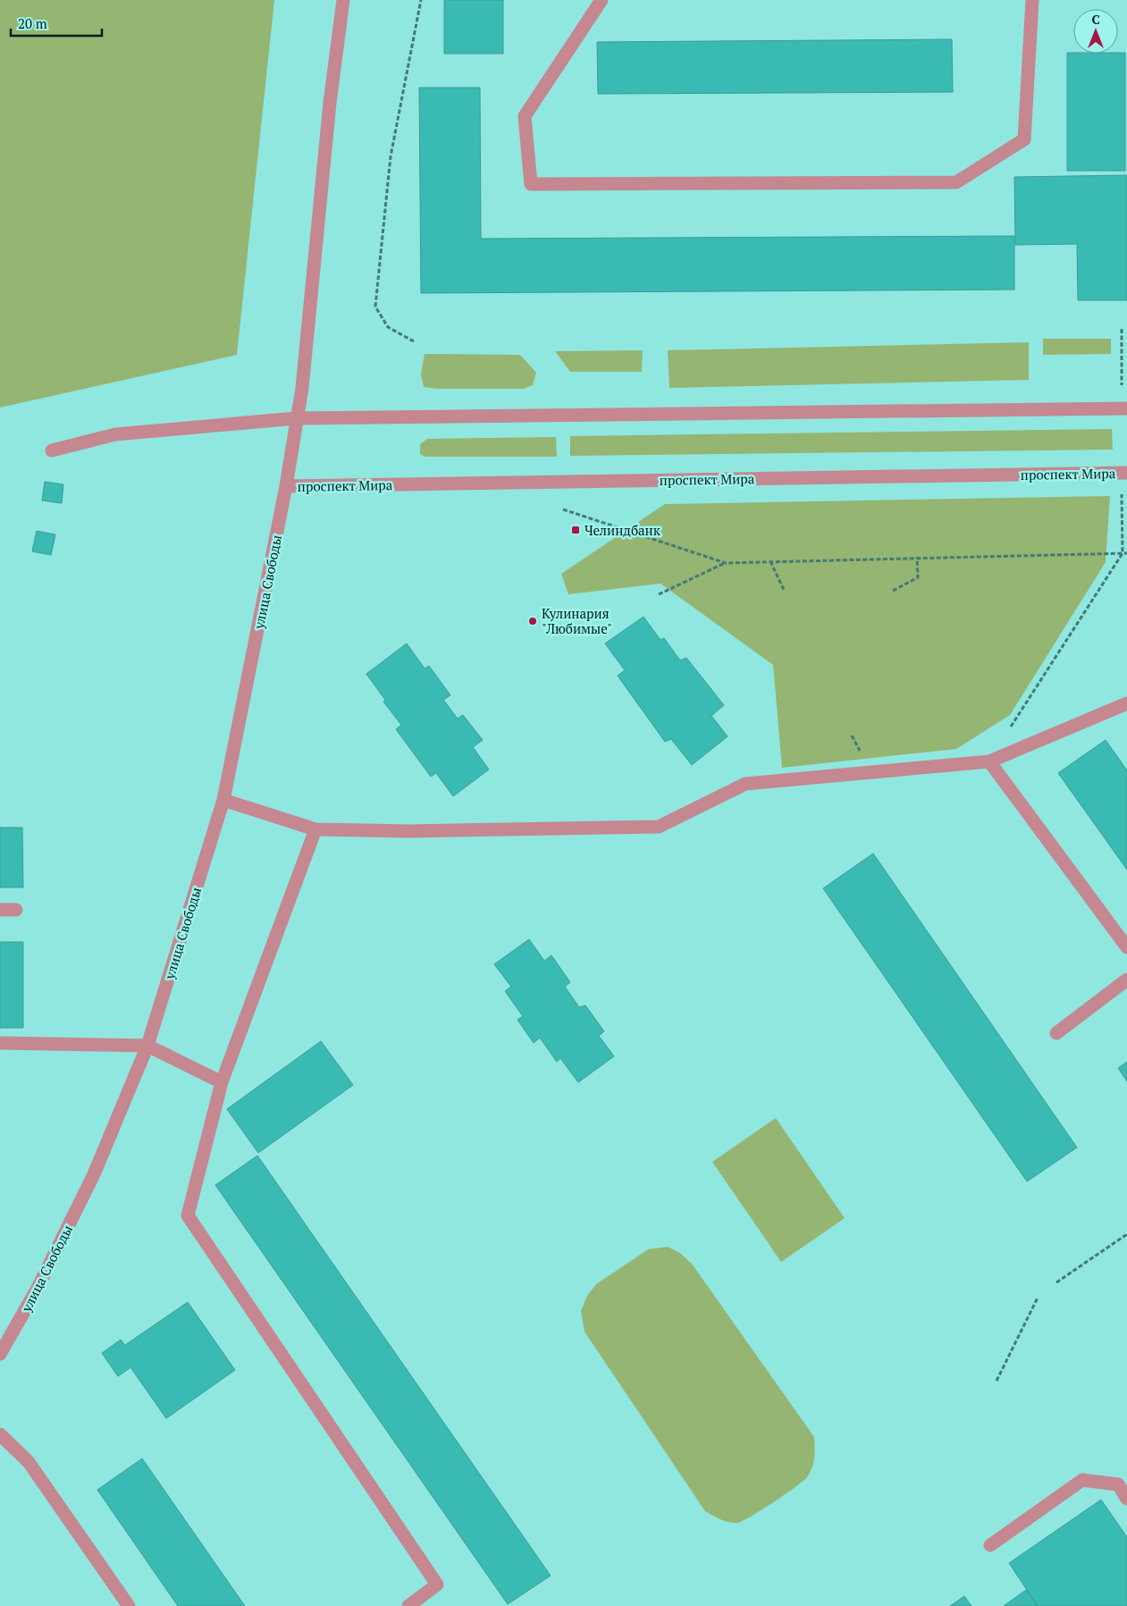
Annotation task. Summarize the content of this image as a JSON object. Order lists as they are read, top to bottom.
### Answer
{
  "streets": {
    "street": ["проспект Мира", "улица Свободы"]
  },
  "crossings": [
    ["проспект Мира", "улица Свободы"]
  ],
  "places": {
    "transit": ["Челиндбанк"],
    "other": ["Кулинария \"Любимые\""]
  },
  "scale_bar": "20 m",
  "north": "top"
}
